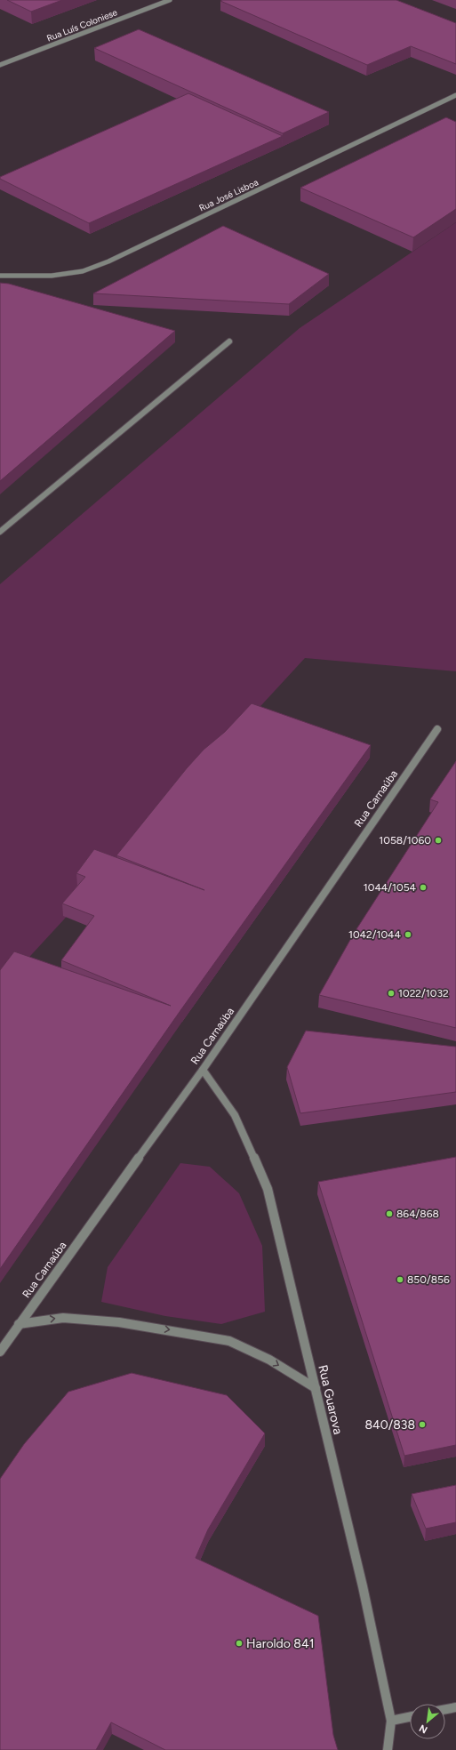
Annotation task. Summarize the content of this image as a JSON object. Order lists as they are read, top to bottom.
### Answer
{
  "streets": {
    "street": [
      "Rua Luís Coloniese",
      "Rua José Lisboa",
      "Rua Carnaúba",
      "Rua Guarova"
    ]
  },
  "crossings": [
    ["Rua Carnaúba", "Rua Guarova"]
  ],
  "places": [
    "1058/1060",
    "1044/1054",
    "1042/1044",
    "1022/1032",
    "864/868",
    "850/856",
    "840/838",
    "Haroldo 841"
  ],
  "north": "bottom left"
}
